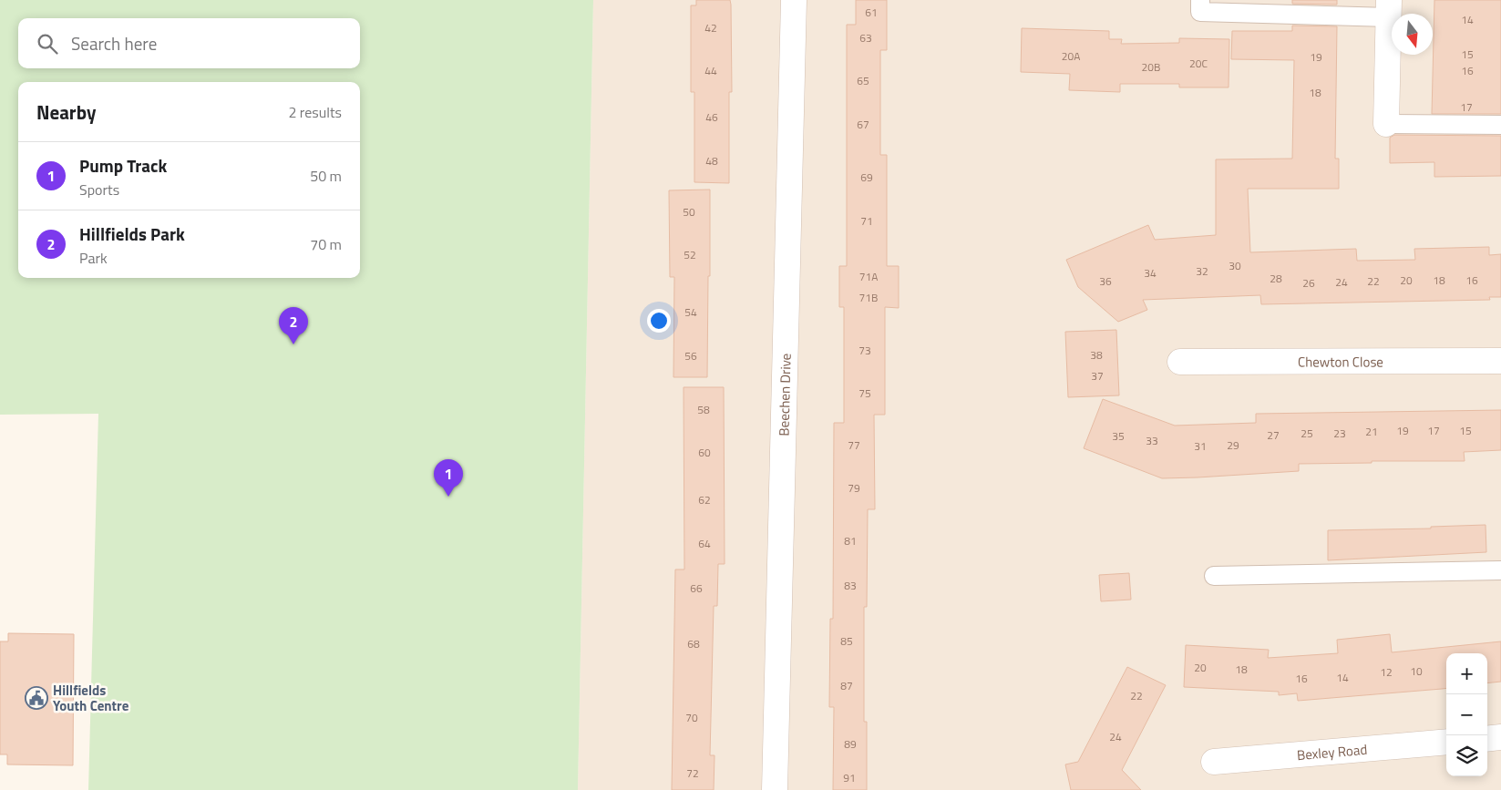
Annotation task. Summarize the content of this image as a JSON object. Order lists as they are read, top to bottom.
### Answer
{
  "streets": {
    "street": ["Chewton Close", "Beechen Drive", "Bexley Road"]
  },
  "places": {
    "public building": ["Hillfields Youth Centre"]
  },
  "house_numbers": [
    "61",
    "14",
    "42",
    "63",
    "15",
    "20A",
    "19",
    "20C",
    "20B",
    "44",
    "16",
    "65",
    "18",
    "17",
    "46",
    "67",
    "48",
    "69",
    "50",
    "71",
    "52",
    "30",
    "32",
    "34",
    "71A",
    "28",
    "20",
    "18",
    "16",
    "36",
    "22",
    "24",
    "26",
    "71B",
    "54",
    "73",
    "38",
    "56",
    "37",
    "75",
    "58",
    "19",
    "17",
    "15",
    "21",
    "25",
    "23",
    "27",
    "35",
    "33",
    "77",
    "29",
    "31",
    "60",
    "79",
    "62",
    "81",
    "64",
    "83",
    "66",
    "85",
    "68",
    "20",
    "18",
    "10",
    "12",
    "14",
    "16",
    "87",
    "22",
    "70",
    "24",
    "89",
    "72",
    "91"
  ],
  "north": "bottom",
  "page": {
    "search": "Search here",
    "heading": ["Nearby", "2 results"],
    "list": [
      {
        "mark": "1",
        "name": "Pump Track",
        "note": "Sports",
        "value": "50 m"
      },
      {
        "mark": "2",
        "name": "Hillfields Park",
        "note": "Park",
        "value": "70 m"
      }
    ],
    "pins": ["2", "1"],
    "map_buttons": ["+", "−"]
  }
}
